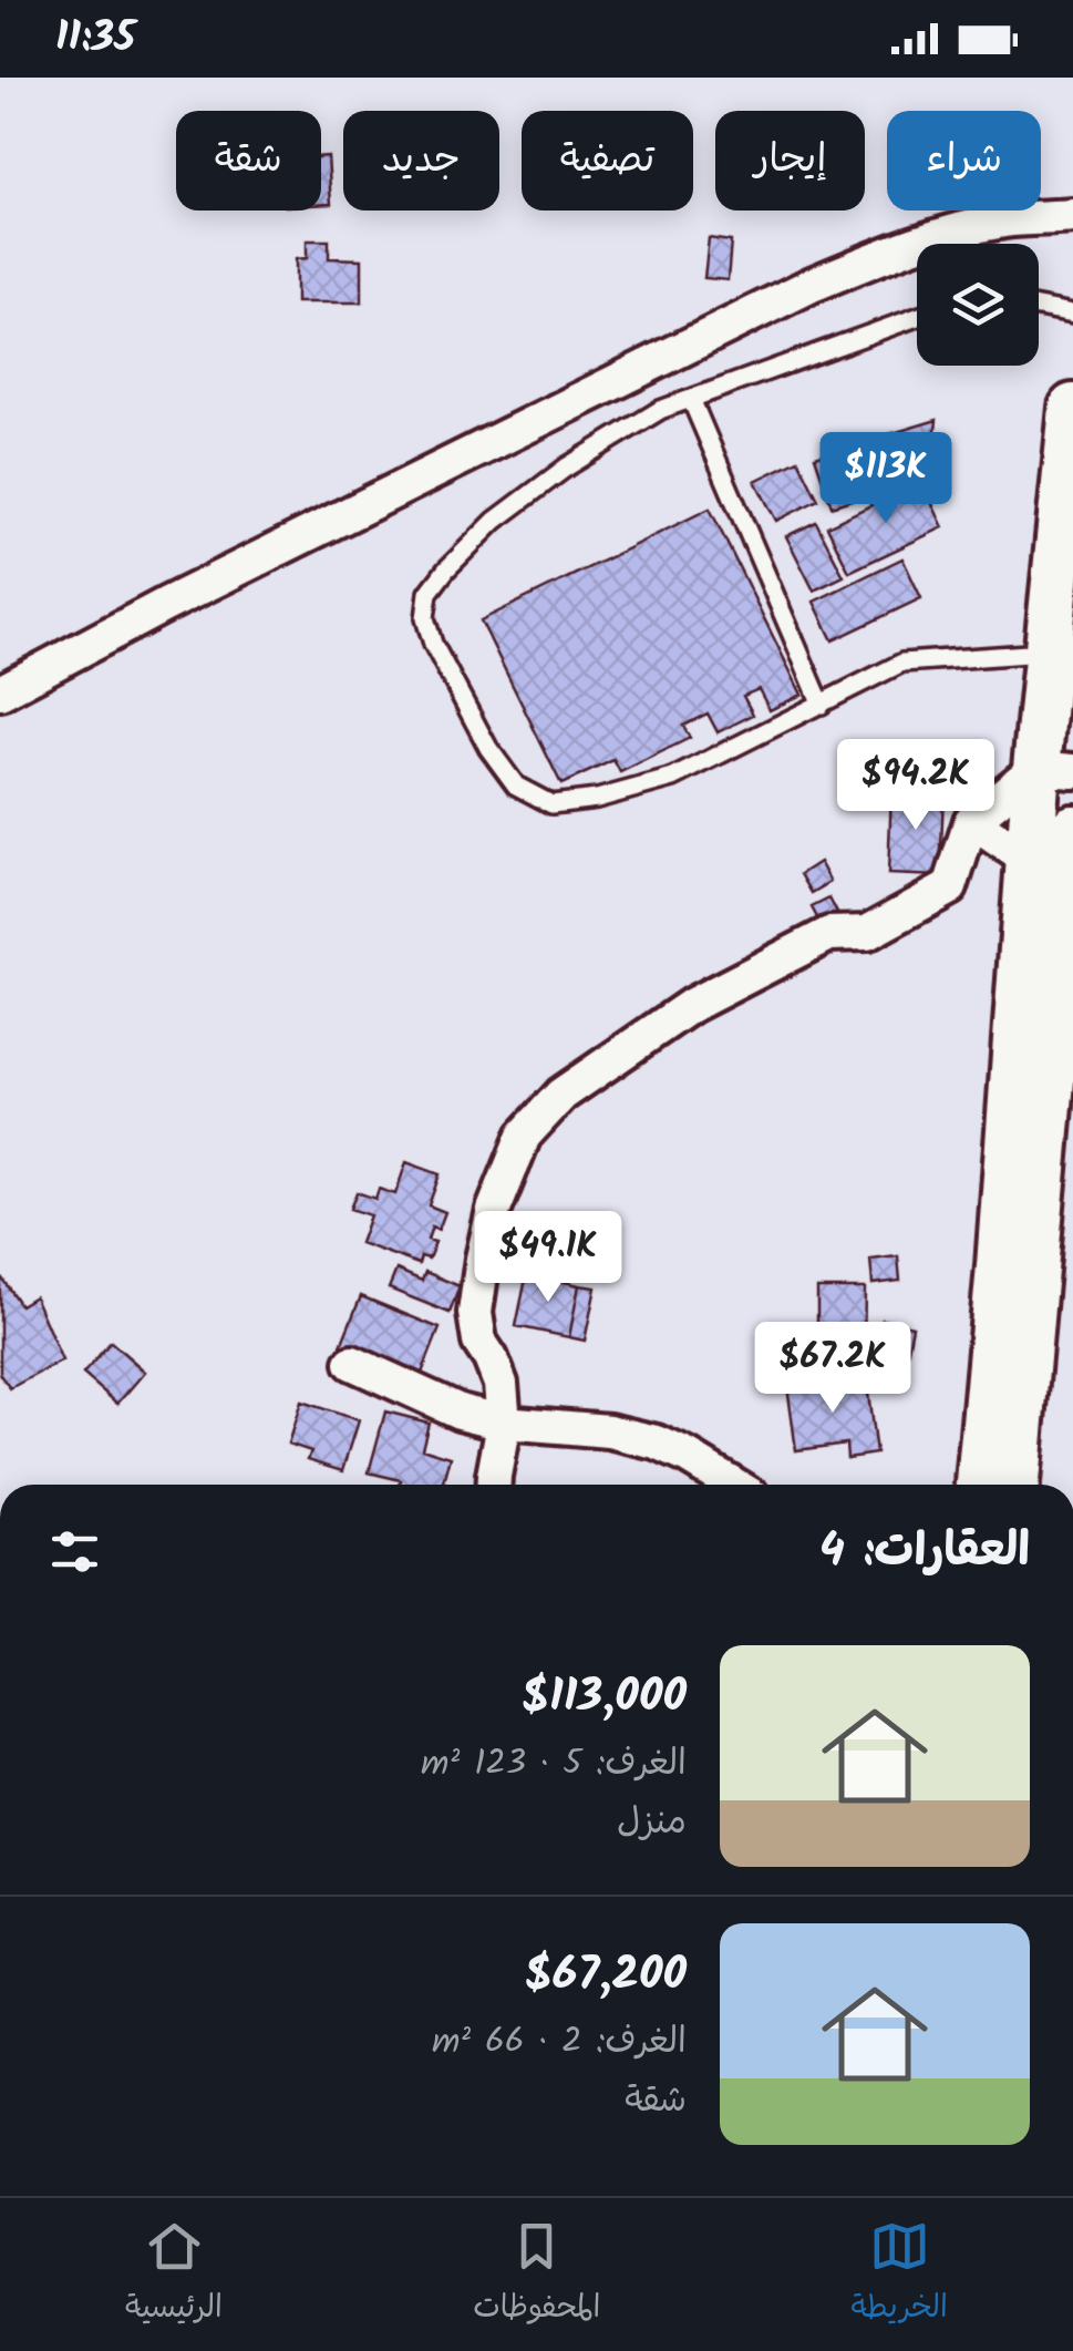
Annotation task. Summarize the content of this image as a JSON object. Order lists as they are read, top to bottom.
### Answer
{
  "page": {
    "status": "11:35",
    "chip": [
      "شراء",
      "إيجار",
      "تصفية",
      "جديد",
      "شقة"
    ],
    "price": [
      "$113K",
      "$94.2K",
      "$49.1K",
      "$67.2K"
    ],
    "heading": "العقارات: 4",
    "list": [
      {
        "name": "$113,000",
        "note": "الغرف: 5 · 123 m² · منزل"
      },
      {
        "name": "$67,200",
        "note": "الغرف: 2 · 66 m² · شقة"
      }
    ],
    "tabs": ["الخريطة", "المحفوظات", "الرئيسية"]
  }
}
